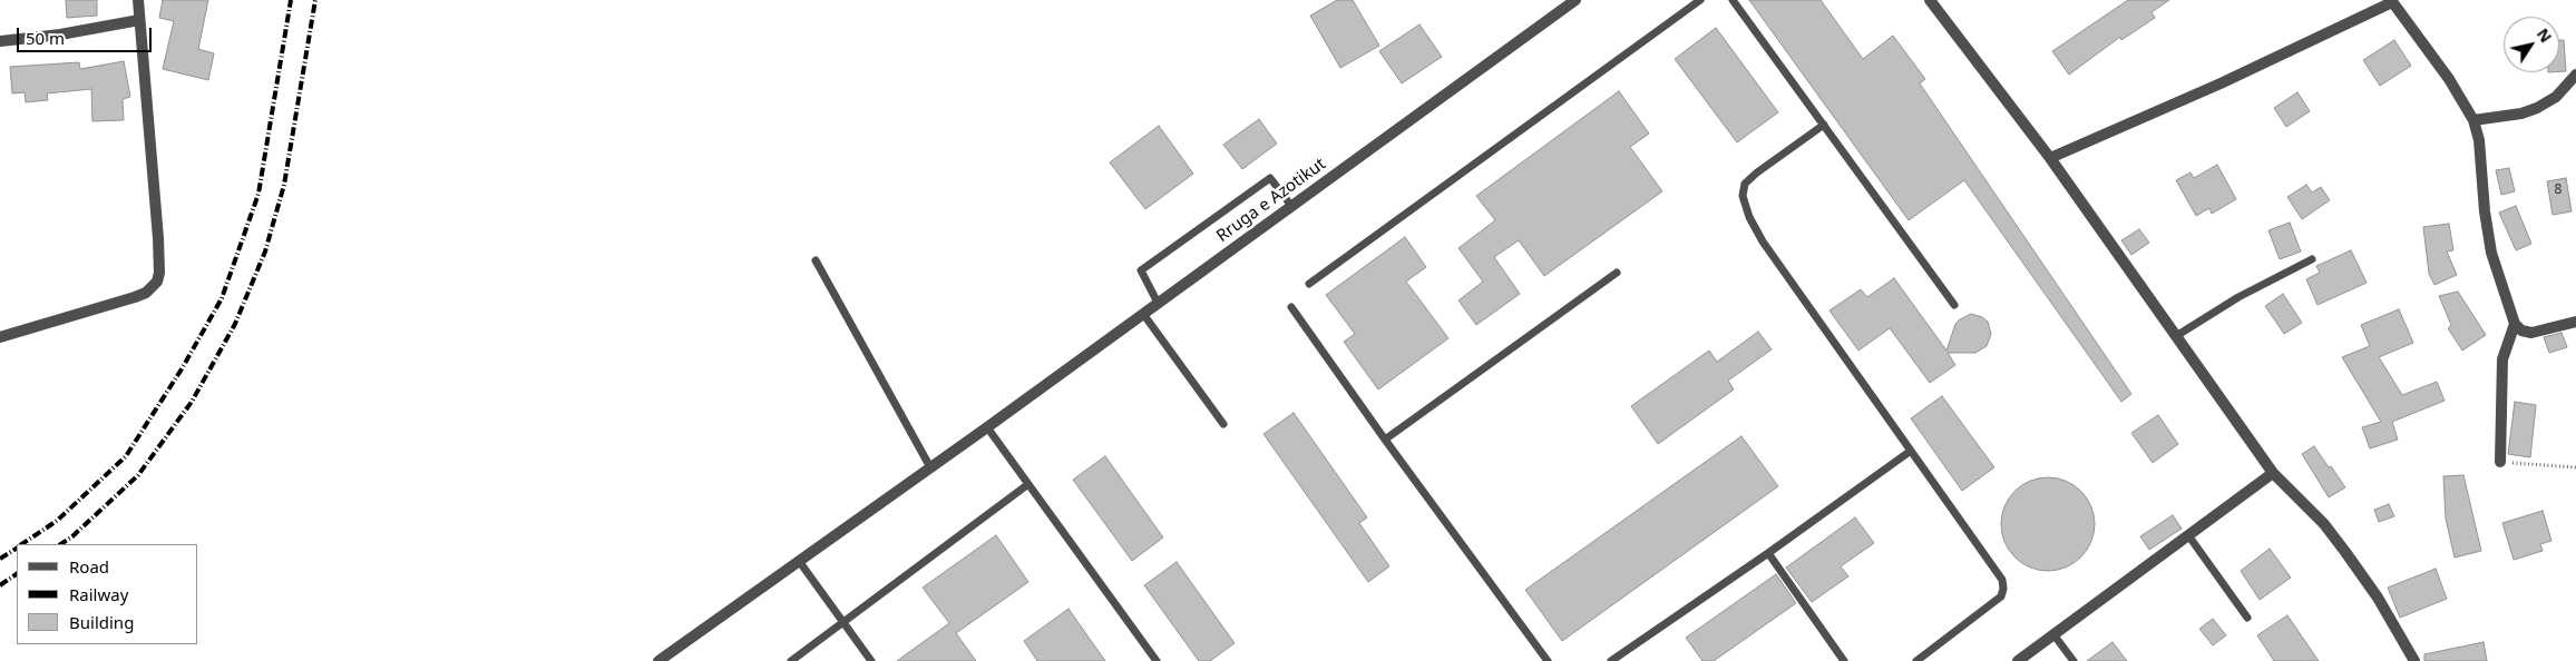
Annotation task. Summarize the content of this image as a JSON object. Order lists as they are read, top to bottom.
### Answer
{
  "streets": {
    "street": ["Rruga e Azotikut"]
  },
  "house_numbers": ["8"],
  "legend": ["Road", "Railway", "Building"],
  "scale_bar": "50 m",
  "north": "top right"
}
